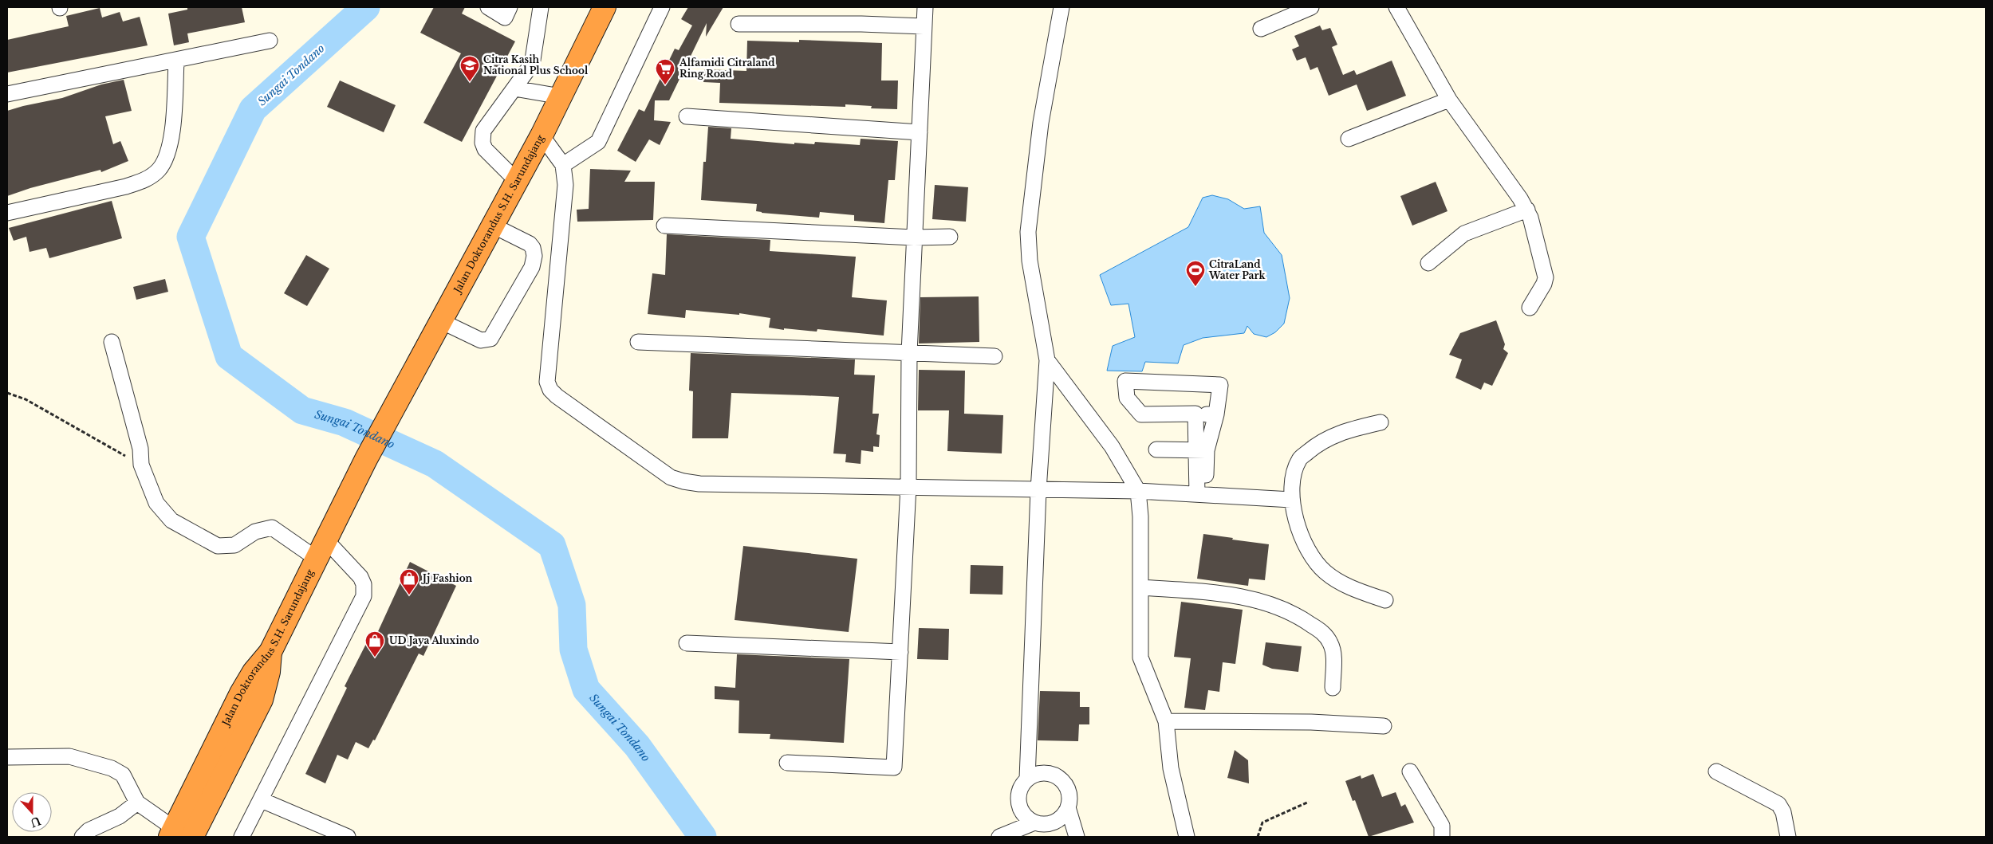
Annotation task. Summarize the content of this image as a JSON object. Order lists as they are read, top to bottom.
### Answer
{
  "streets": {
    "highway": ["Jalan Doktorandus S.H. Sarundajang"]
  },
  "water": ["Sungai Tondano"],
  "places": {
    "school or university": ["Citra Kasih National Plus School"],
    "supermarket": ["Alfamidi Citraland Ring Road"],
    "sports": ["CitraLand Water Park"],
    "shop": ["Jj Fashion", "UD Jaya Aluxindo"]
  },
  "north": "bottom"
}
